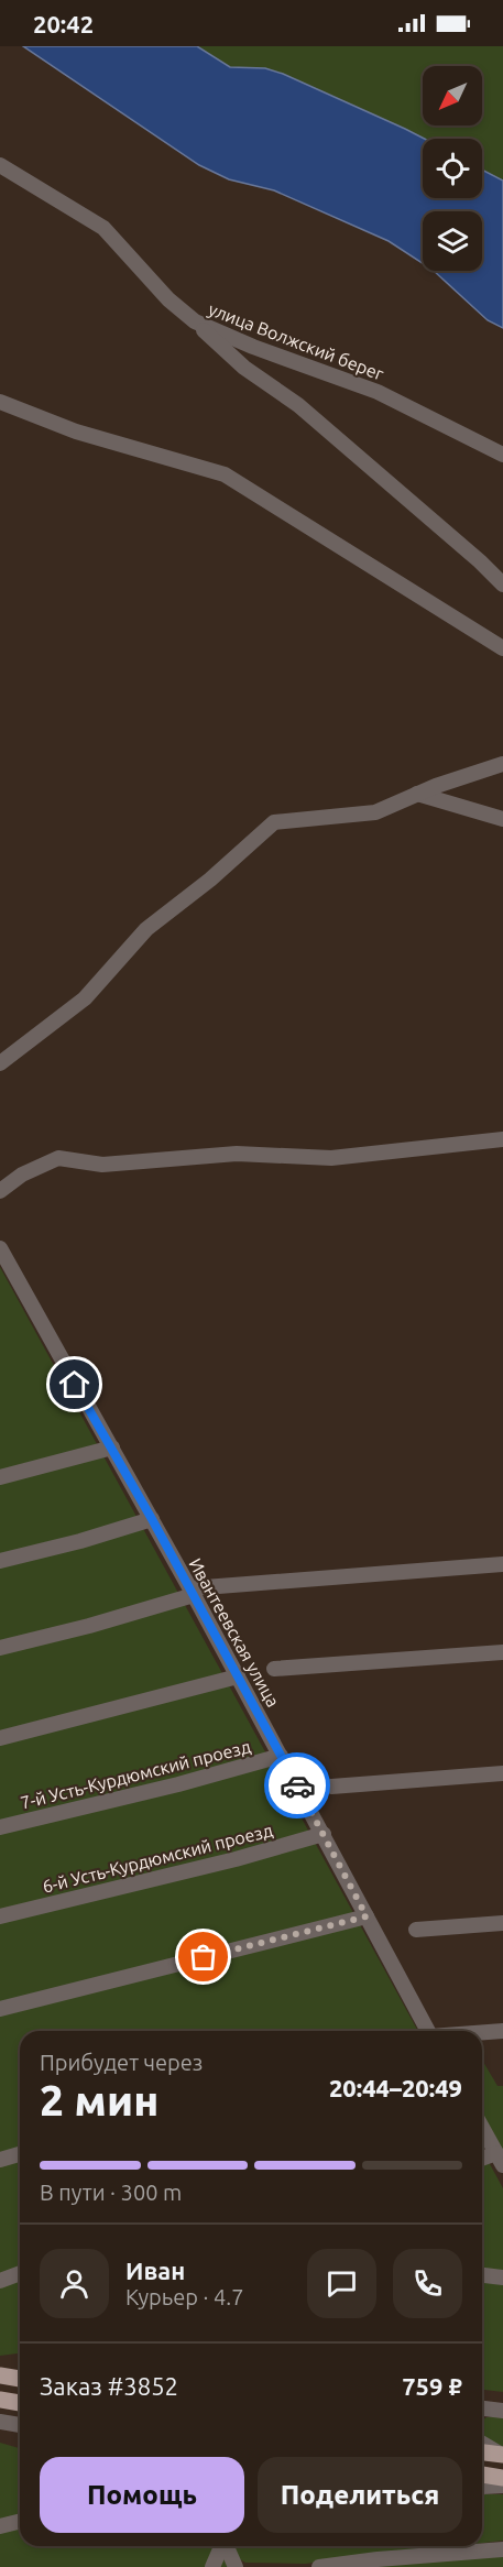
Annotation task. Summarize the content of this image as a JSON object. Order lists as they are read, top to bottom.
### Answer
{
  "streets": {
    "street": [
      "улица Волжский берег",
      "Ивантеевская улица",
      "7-й Усть-Курдюмский проезд",
      "6-й Усть-Курдюмский проезд"
    ]
  },
  "crossings": [
    ["Ивантеевская улица", "7-й Усть-Курдюмский проезд"],
    ["Ивантеевская улица", "6-й Усть-Курдюмский проезд"]
  ],
  "north": "bottom left",
  "page": {
    "status": "20:42",
    "heading": ["2 мин", "Прибудет через", "20:44–20:49"],
    "panel": [
      "Иван",
      "Курьер · 4.7",
      "Заказ #3852",
      "759 ₽"
    ],
    "bar": "В пути · 300 m",
    "buttons": ["Помощь", "Поделиться"]
  }
}
